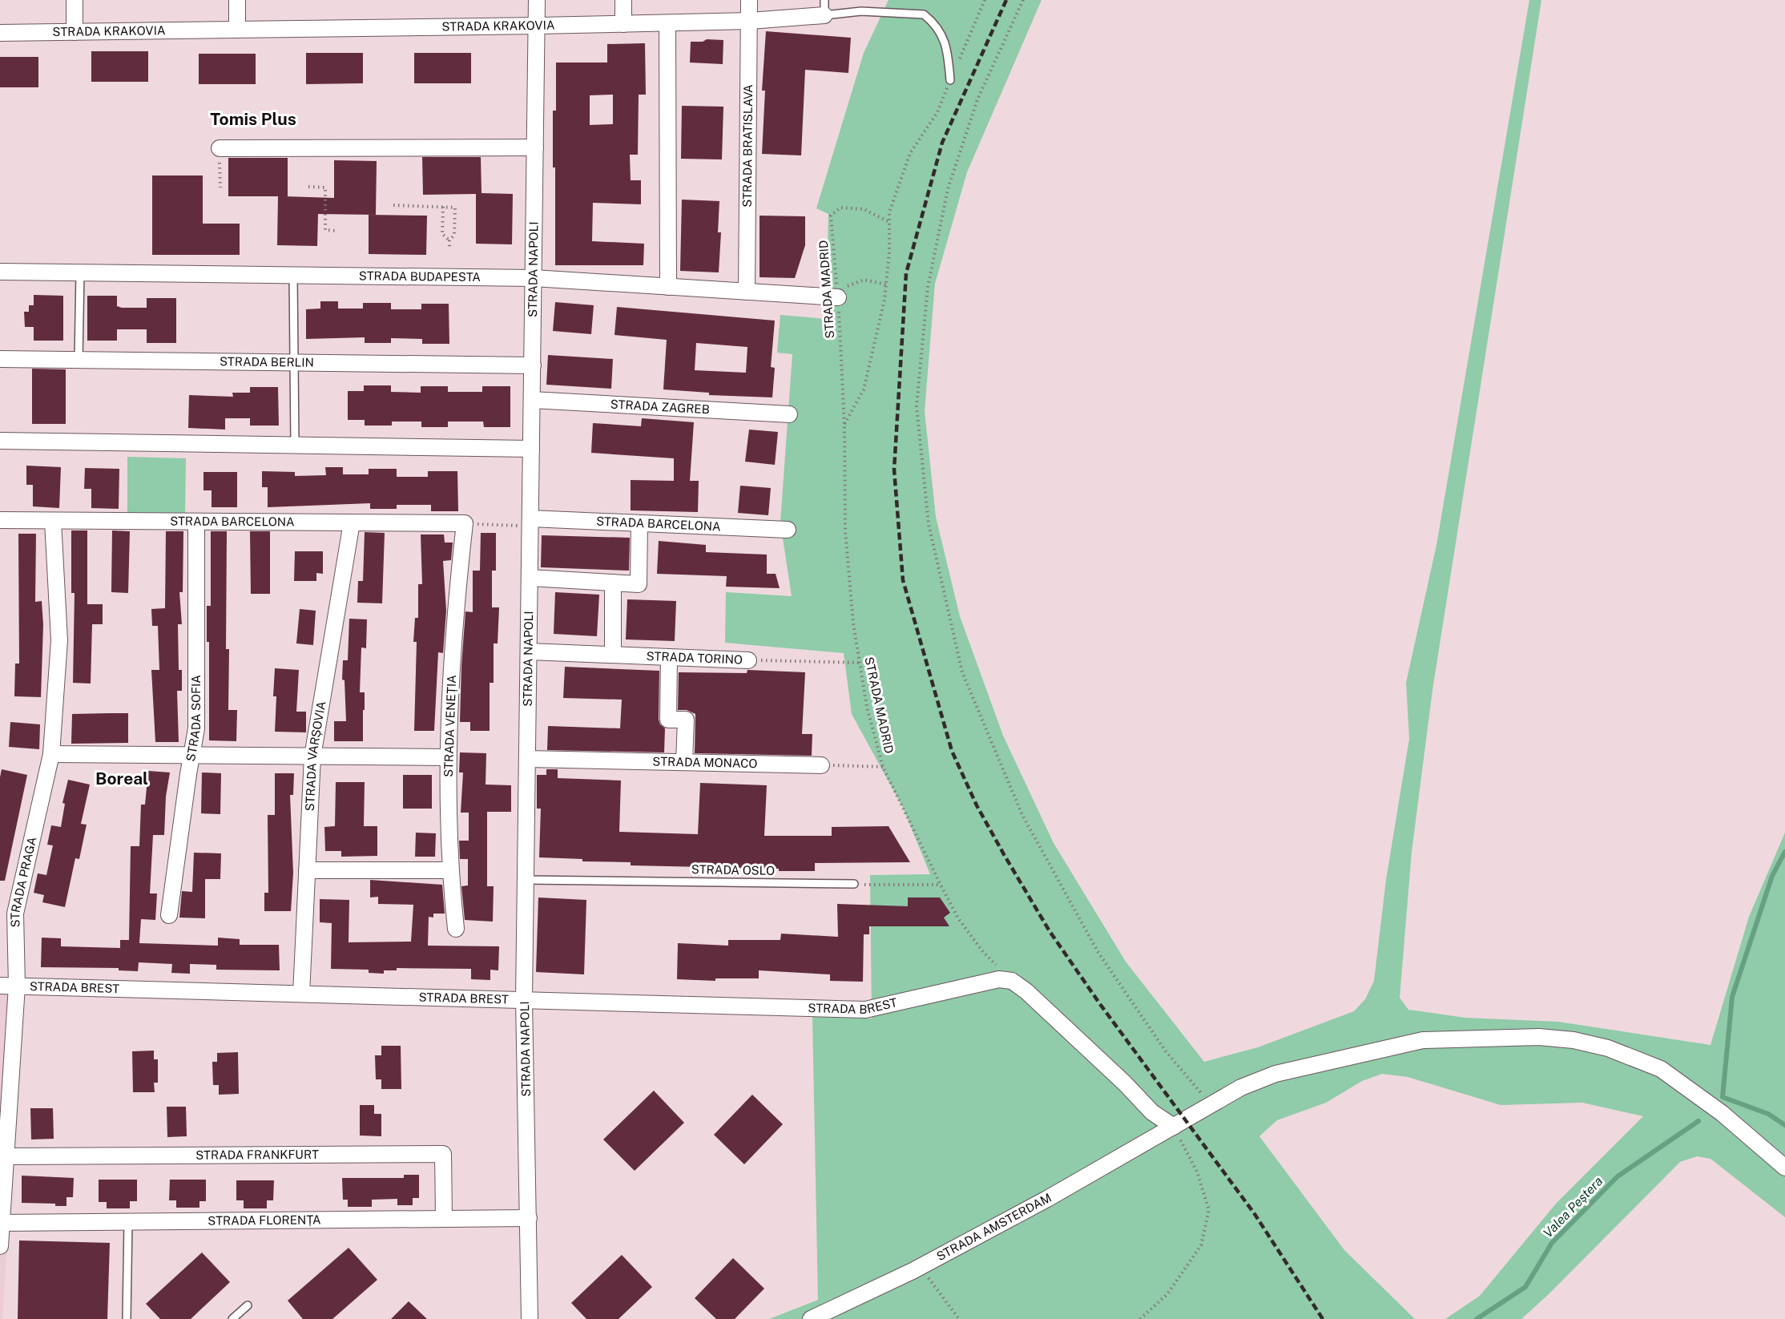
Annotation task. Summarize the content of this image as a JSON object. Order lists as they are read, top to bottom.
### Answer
{
  "streets": {
    "street": [
      "STRADA KRAKOVIA",
      "STRADA BRATISLAVA",
      "STRADA NAPOLI",
      "STRADA BUDAPESTA",
      "STRADA BERLIN",
      "STRADA ZAGREB",
      "STRADA BARCELONA",
      "STRADA TORINO",
      "STRADA SOFIA",
      "STRADA VENEȚIA",
      "STRADA VARȘOVIA",
      "STRADA MONACO",
      "STRADA PRAGA",
      "STRADA BREST",
      "STRADA FRANKFURT",
      "STRADA FLORENȚA",
      "STRADA AMSTERDAM"
    ],
    "lane": ["STRADA OSLO"],
    "path": ["STRADA MADRID"]
  },
  "crossings": [
    ["STRADA KRAKOVIA", "STRADA BRATISLAVA"],
    ["STRADA KRAKOVIA", "STRADA NAPOLI"],
    ["STRADA KRAKOVIA", "STRADA MADRID"],
    ["STRADA BRATISLAVA", "STRADA BUDAPESTA"],
    ["STRADA NAPOLI", "STRADA BUDAPESTA"],
    ["STRADA NAPOLI", "STRADA BERLIN"],
    ["STRADA NAPOLI", "STRADA ZAGREB"],
    ["STRADA NAPOLI", "STRADA BARCELONA"],
    ["STRADA NAPOLI", "STRADA TORINO"],
    ["STRADA NAPOLI", "STRADA MONACO"],
    ["STRADA NAPOLI", "STRADA OSLO"],
    ["STRADA NAPOLI", "STRADA BREST"],
    ["STRADA NAPOLI", "STRADA FLORENȚA"],
    ["STRADA BUDAPESTA", "STRADA MADRID"],
    ["STRADA MADRID", "STRADA TORINO"],
    ["STRADA MADRID", "STRADA BREST"],
    ["STRADA BARCELONA", "STRADA SOFIA"],
    ["STRADA BARCELONA", "STRADA VENEȚIA"],
    ["STRADA BARCELONA", "STRADA VARȘOVIA"],
    ["STRADA BARCELONA", "STRADA PRAGA"],
    ["STRADA VARȘOVIA", "STRADA BREST"],
    ["STRADA PRAGA", "STRADA BREST"],
    ["STRADA PRAGA", "STRADA FRANKFURT"],
    ["STRADA PRAGA", "STRADA FLORENȚA"],
    ["STRADA FRANKFURT", "STRADA FLORENȚA"]
  ],
  "districts": ["Tomis Plus", "Boreal"],
  "water": ["Valea Peștera"]
}
